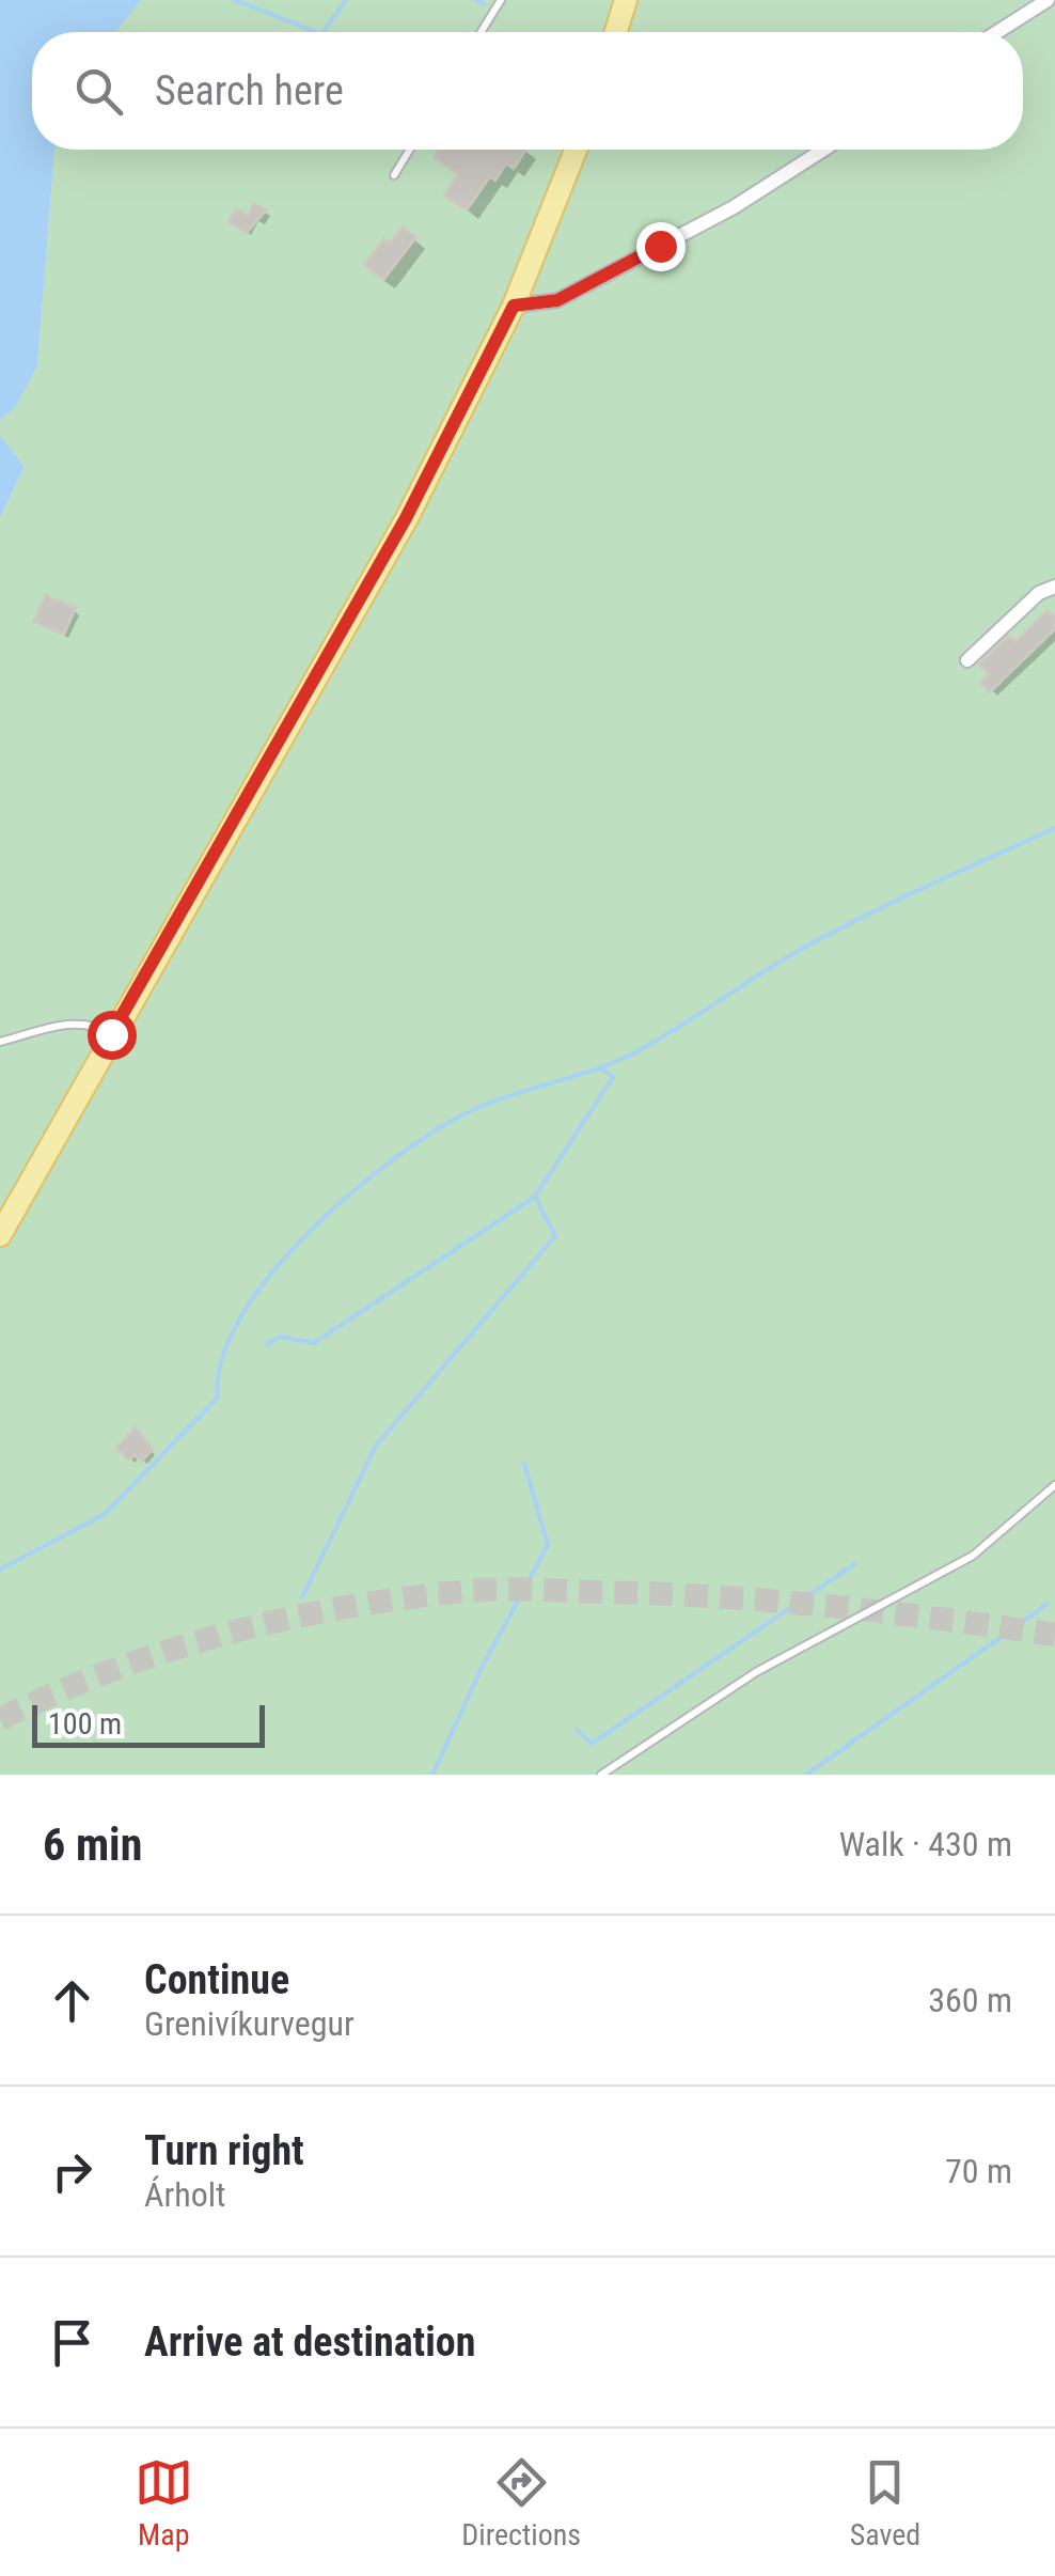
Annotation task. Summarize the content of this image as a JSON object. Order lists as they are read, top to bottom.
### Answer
{
  "scale_bar": "100 m",
  "page": {
    "search": "Search here",
    "scale": "100 m",
    "heading": ["6 min", "Walk · 430 m"],
    "list": [
      ["Continue", "Grenivíkurvegur", "360 m"],
      ["Turn right", "Árholt", "70 m"],
      "Arrive at destination"
    ],
    "nav": ["Map", "Directions", "Saved"]
  }
}
